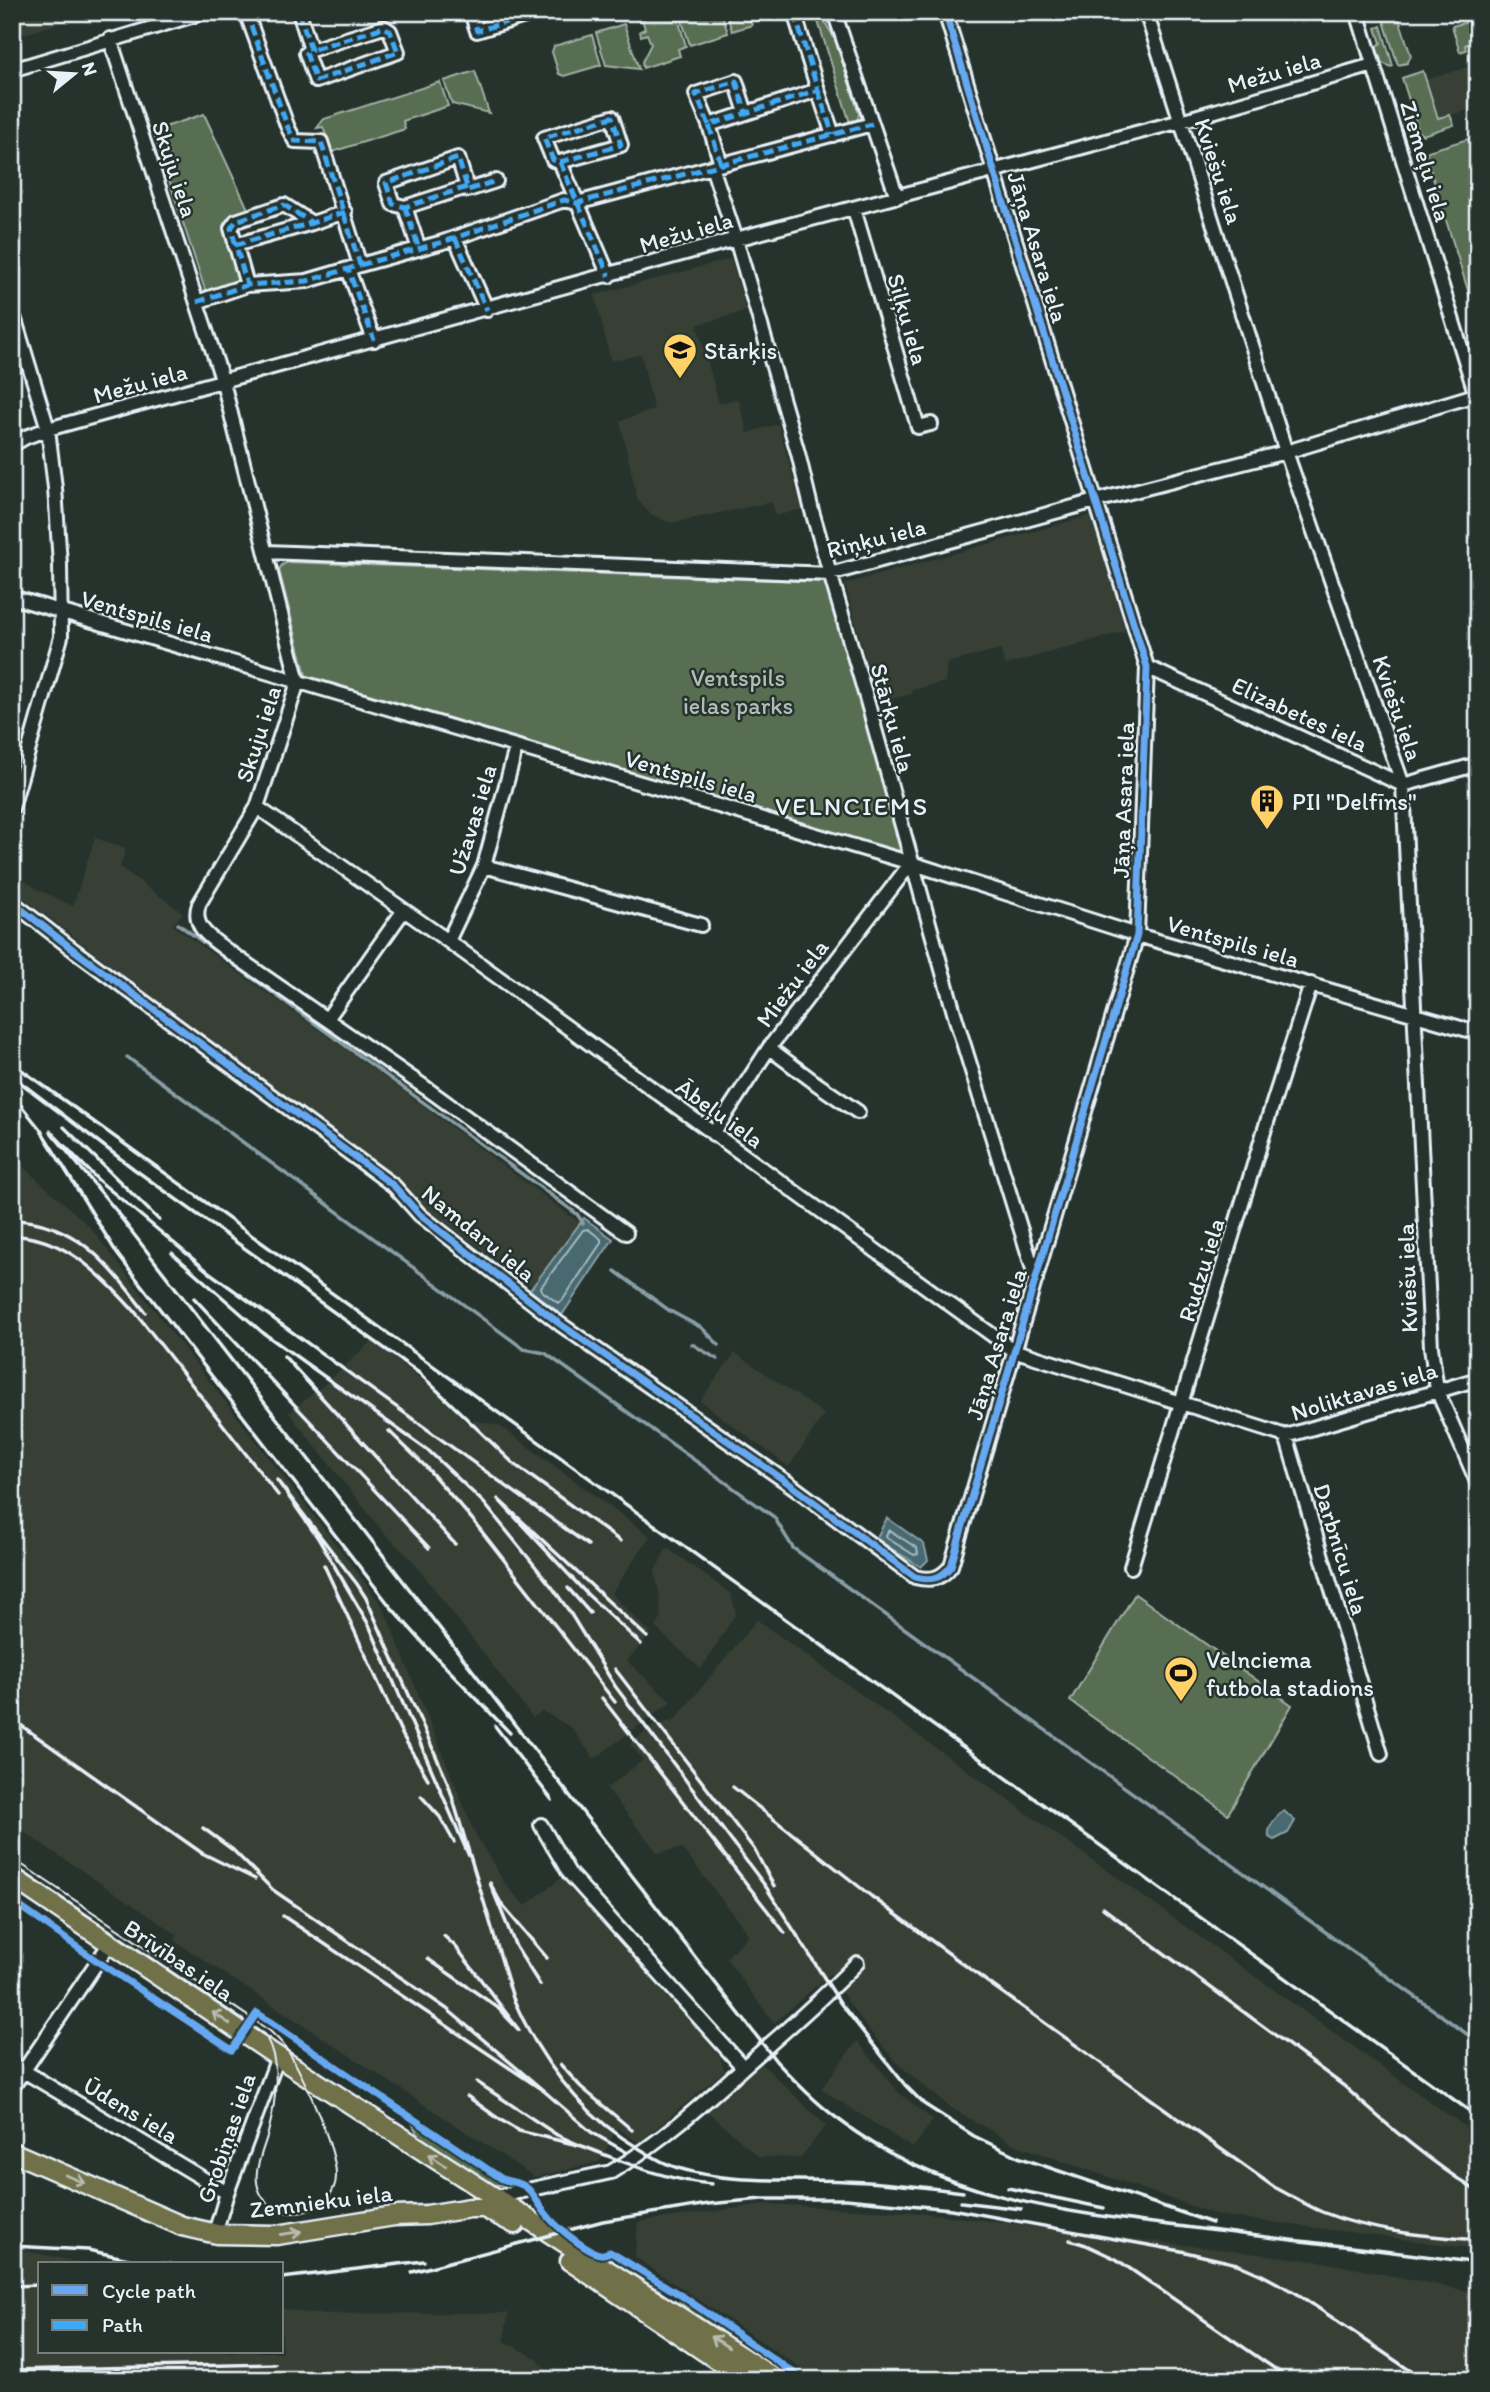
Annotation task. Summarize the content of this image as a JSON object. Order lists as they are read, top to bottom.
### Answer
{
  "streets": {
    "highway": ["Brīvības iela", "Zemnieku iela"],
    "street": [
      "Mežu iela",
      "Ziemeļu iela",
      "Skuju iela",
      "Kviešu iela",
      "Jāņa Asara iela",
      "Siļķu iela",
      "Riņķu iela",
      "Ventspils iela",
      "Elizabetes iela",
      "Stārķu iela",
      "Užavas iela",
      "Miežu iela",
      "Ābeļu iela",
      "Namdaru iela",
      "Rudzu iela",
      "Noliktavas iela",
      "Darbnīcu iela",
      "Ūdens iela",
      "Grobiņas iela"
    ]
  },
  "crossings": [
    ["Mežu iela", "Ziemeļu iela"],
    ["Mežu iela", "Skuju iela"],
    ["Mežu iela", "Kviešu iela"],
    ["Mežu iela", "Jāņa Asara iela"],
    ["Mežu iela", "Siļķu iela"],
    ["Mežu iela", "Stārķu iela"],
    ["Ziemeļu iela", "Riņķu iela"],
    ["Skuju iela", "Riņķu iela"],
    ["Skuju iela", "Ventspils iela"],
    ["Skuju iela", "Ābeļu iela"],
    ["Kviešu iela", "Riņķu iela"],
    ["Kviešu iela", "Ventspils iela"],
    ["Kviešu iela", "Elizabetes iela"],
    ["Kviešu iela", "Noliktavas iela"],
    ["Jāņa Asara iela", "Riņķu iela"],
    ["Jāņa Asara iela", "Ventspils iela"],
    ["Jāņa Asara iela", "Elizabetes iela"],
    ["Jāņa Asara iela", "Stārķu iela"],
    ["Jāņa Asara iela", "Ābeļu iela"],
    ["Jāņa Asara iela", "Namdaru iela"],
    ["Riņķu iela", "Stārķu iela"],
    ["Ventspils iela", "Stārķu iela"],
    ["Ventspils iela", "Užavas iela"],
    ["Ventspils iela", "Miežu iela"],
    ["Ventspils iela", "Rudzu iela"],
    ["Stārķu iela", "Miežu iela"],
    ["Užavas iela", "Ābeļu iela"],
    ["Miežu iela", "Ābeļu iela"],
    ["Ābeļu iela", "Rudzu iela"],
    ["Ābeļu iela", "Noliktavas iela"],
    ["Rudzu iela", "Noliktavas iela"],
    ["Noliktavas iela", "Darbnīcu iela"],
    ["Brīvības iela", "Grobiņas iela"],
    ["Brīvības iela", "Zemnieku iela"],
    ["Ūdens iela", "Grobiņas iela"],
    ["Grobiņas iela", "Zemnieku iela"]
  ],
  "one_way": ["Zemnieku iela"],
  "districts": ["VELNCIEMS"],
  "parks": ["Ventspils ielas parks"],
  "places": {
    "school or university": ["Stārķis"],
    "building": ["PII \"Delfīns\""],
    "sports": ["Velnciema futbola stadions"]
  },
  "legend": ["Cycle path", "Path"],
  "north": "right"
}
